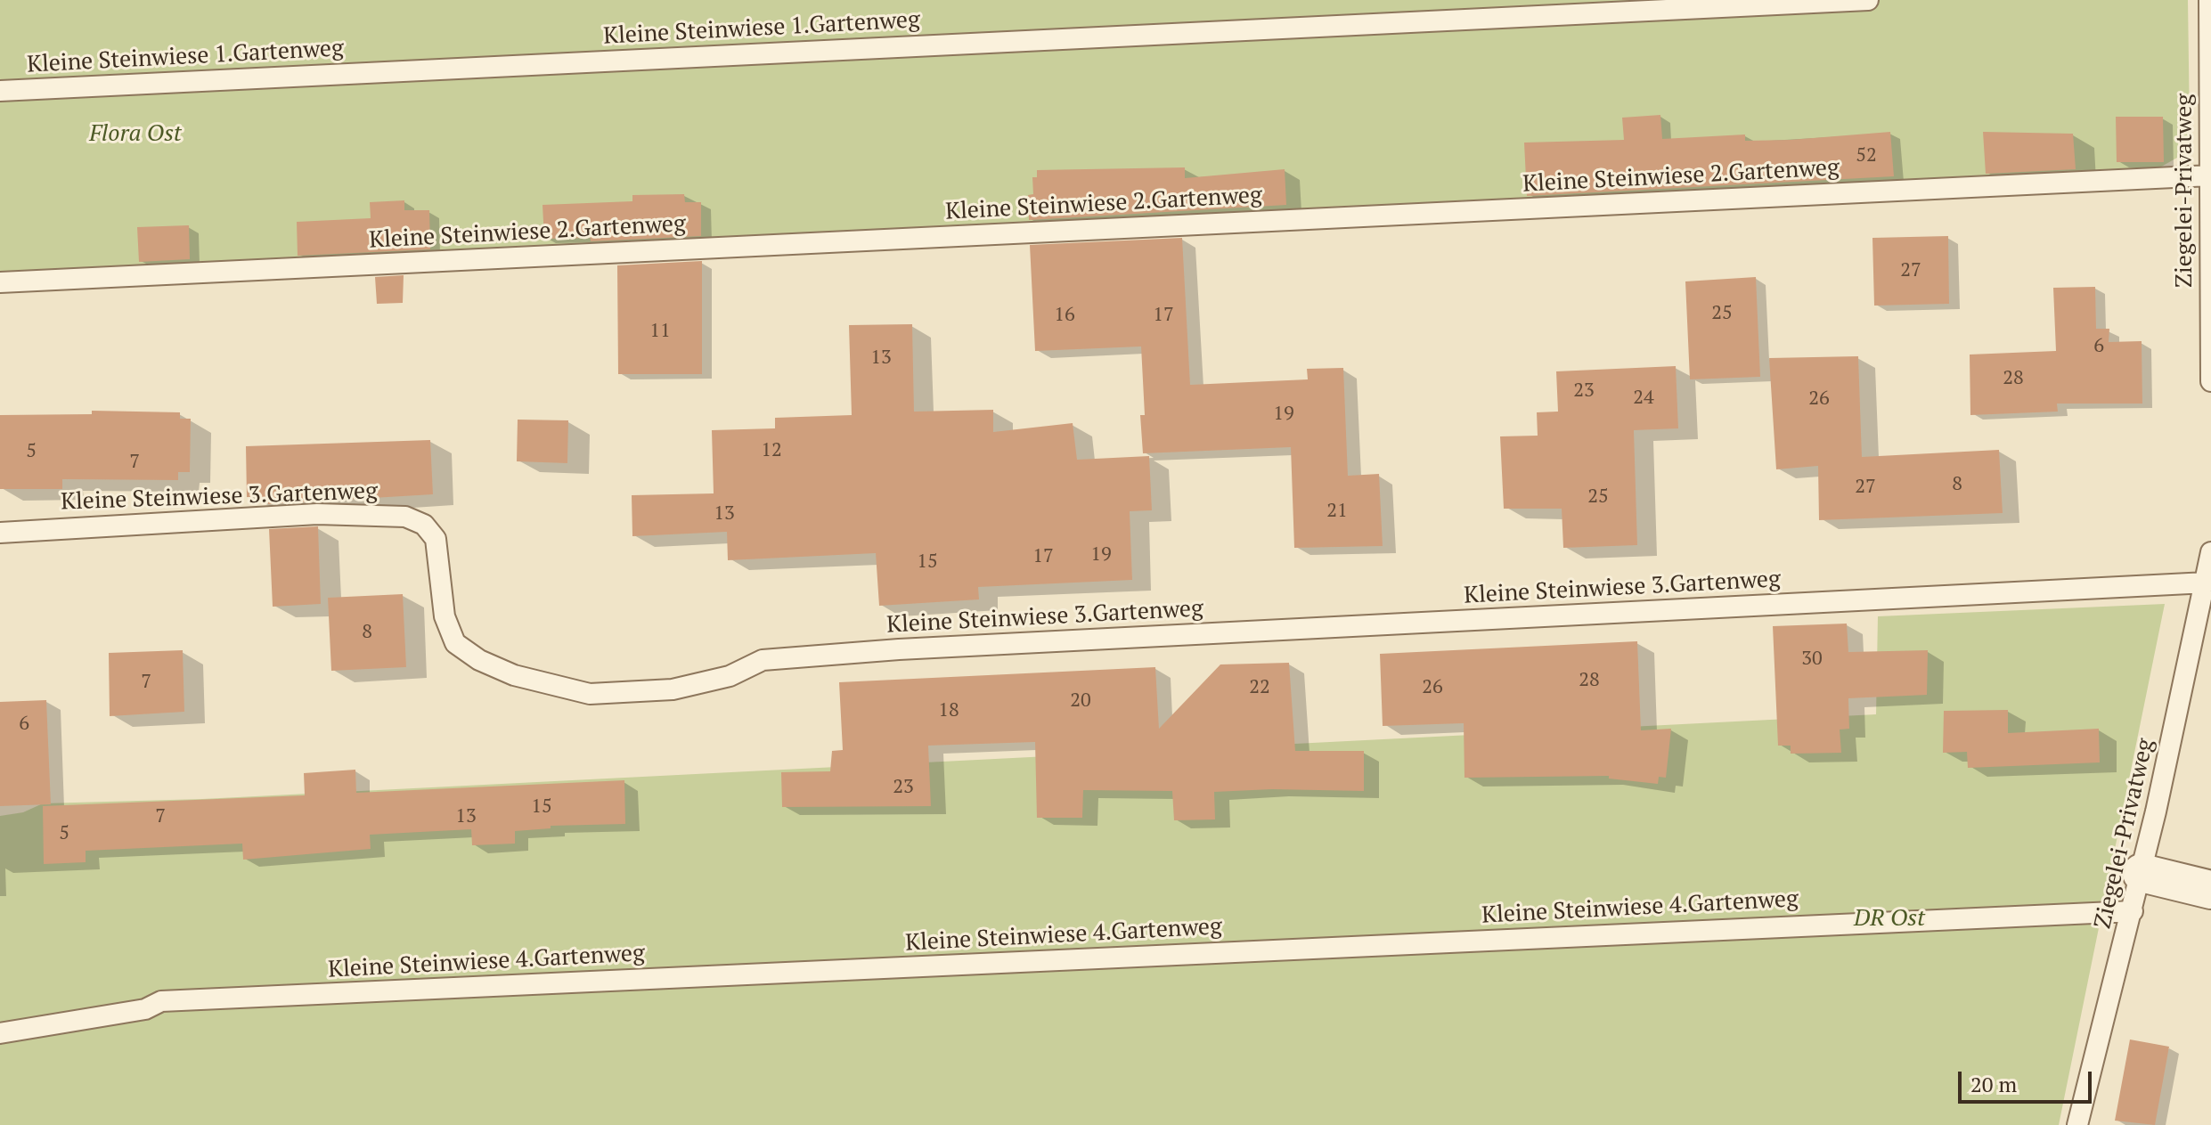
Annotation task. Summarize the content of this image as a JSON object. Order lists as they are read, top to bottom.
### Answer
{
  "streets": {
    "lane": [
      "Kleine Steinwiese 1.Gartenweg",
      "Kleine Steinwiese 2.Gartenweg",
      "Ziegelei-Privatweg",
      "Kleine Steinwiese 3.Gartenweg",
      "Kleine Steinwiese 4.Gartenweg"
    ]
  },
  "crossings": [
    ["Kleine Steinwiese 2.Gartenweg", "Ziegelei-Privatweg"],
    ["Ziegelei-Privatweg", "Kleine Steinwiese 3.Gartenweg"],
    ["Ziegelei-Privatweg", "Kleine Steinwiese 4.Gartenweg"]
  ],
  "parks": ["Flora Ost", "DR Ost"],
  "house_numbers": [
    "52",
    "27",
    "25",
    "16",
    "17",
    "11",
    "6",
    "13",
    "28",
    "23",
    "24",
    "26",
    "19",
    "12",
    "5",
    "7",
    "8",
    "27",
    "25",
    "21",
    "13",
    "19",
    "17",
    "15",
    "8",
    "30",
    "28",
    "7",
    "22",
    "26",
    "20",
    "18",
    "6",
    "23",
    "15",
    "7",
    "13",
    "5"
  ],
  "scale_bar": "20 m"
}
